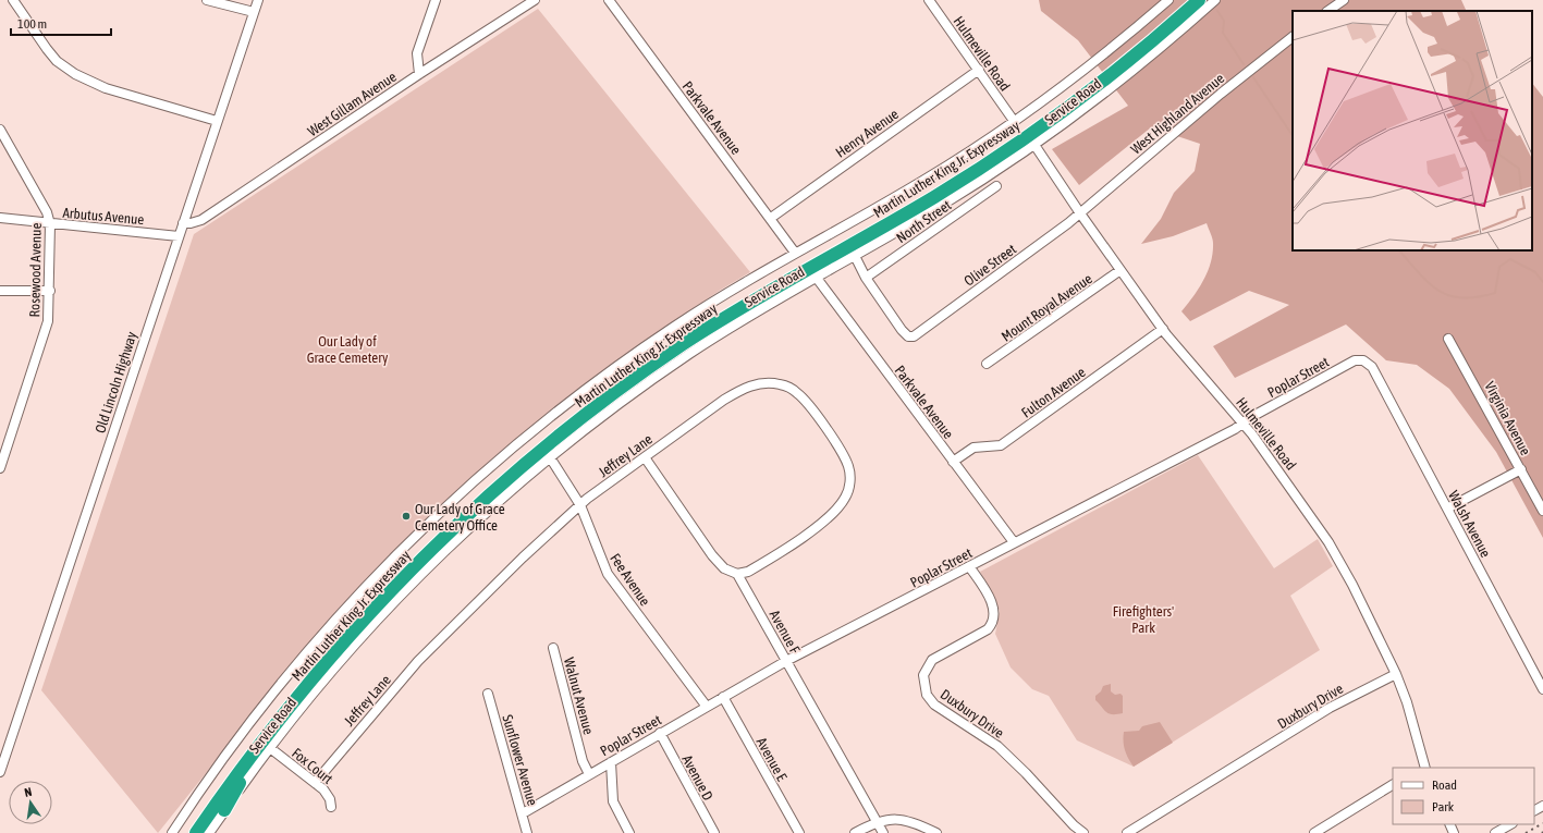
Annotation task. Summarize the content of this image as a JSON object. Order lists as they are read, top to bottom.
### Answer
{
  "streets": {
    "highway": ["Martin Luther King Jr. Expressway"],
    "street": [
      "Hulmeville Road",
      "Service Road",
      "West Gillam Avenue",
      "West Highland Avenue",
      "Parkvale Avenue",
      "Henry Avenue",
      "Arbutus Avenue",
      "North Street",
      "Olive Street",
      "Rosewood Avenue",
      "Mount Royal Avenue",
      "Poplar Street",
      "Old Lincoln Highway",
      "Fulton Avenue",
      "Virginia Avenue",
      "Jeffrey Lane",
      "Walsh Avenue",
      "Fee Avenue",
      "Avenue F",
      "Walnut Avenue",
      "Duxbury Drive",
      "Avenue E",
      "Sunflower Avenue",
      "Fox Court",
      "Avenue D"
    ]
  },
  "crossings": [
    ["Hulmeville Road", "Service Road"],
    ["Hulmeville Road", "West Highland Avenue"],
    ["Hulmeville Road", "Henry Avenue"],
    ["Hulmeville Road", "Olive Street"],
    ["Hulmeville Road", "Mount Royal Avenue"],
    ["Hulmeville Road", "Poplar Street"],
    ["Hulmeville Road", "Fulton Avenue"],
    ["Hulmeville Road", "Duxbury Drive"],
    ["Service Road", "Parkvale Avenue"],
    ["Service Road", "Martin Luther King Jr. Expressway"],
    ["Service Road", "Fee Avenue"],
    ["Service Road", "Fox Court"],
    ["West Gillam Avenue", "Old Lincoln Highway"],
    ["West Highland Avenue", "Olive Street"],
    ["Parkvale Avenue", "Henry Avenue"],
    ["Parkvale Avenue", "Poplar Street"],
    ["Parkvale Avenue", "Fulton Avenue"],
    ["Martin Luther King Jr. Expressway", "Fox Court"],
    ["Arbutus Avenue", "Rosewood Avenue"],
    ["Arbutus Avenue", "Old Lincoln Highway"],
    ["North Street", "Olive Street"],
    ["Poplar Street", "Walsh Avenue"],
    ["Poplar Street", "Fee Avenue"],
    ["Poplar Street", "Avenue F"],
    ["Poplar Street", "Walnut Avenue"],
    ["Poplar Street", "Duxbury Drive"],
    ["Poplar Street", "Avenue E"],
    ["Poplar Street", "Sunflower Avenue"],
    ["Poplar Street", "Avenue D"],
    ["Jeffrey Lane", "Fee Avenue"],
    ["Jeffrey Lane", "Avenue F"],
    ["Jeffrey Lane", "Fox Court"]
  ],
  "parks": ["Our Lady of Grace Cemetery", "Firefighters' Park"],
  "places": ["Our Lady of Grace Cemetery Office"],
  "legend": ["Road", "Park"],
  "scale_bar": "100 m",
  "north": "top"
}
